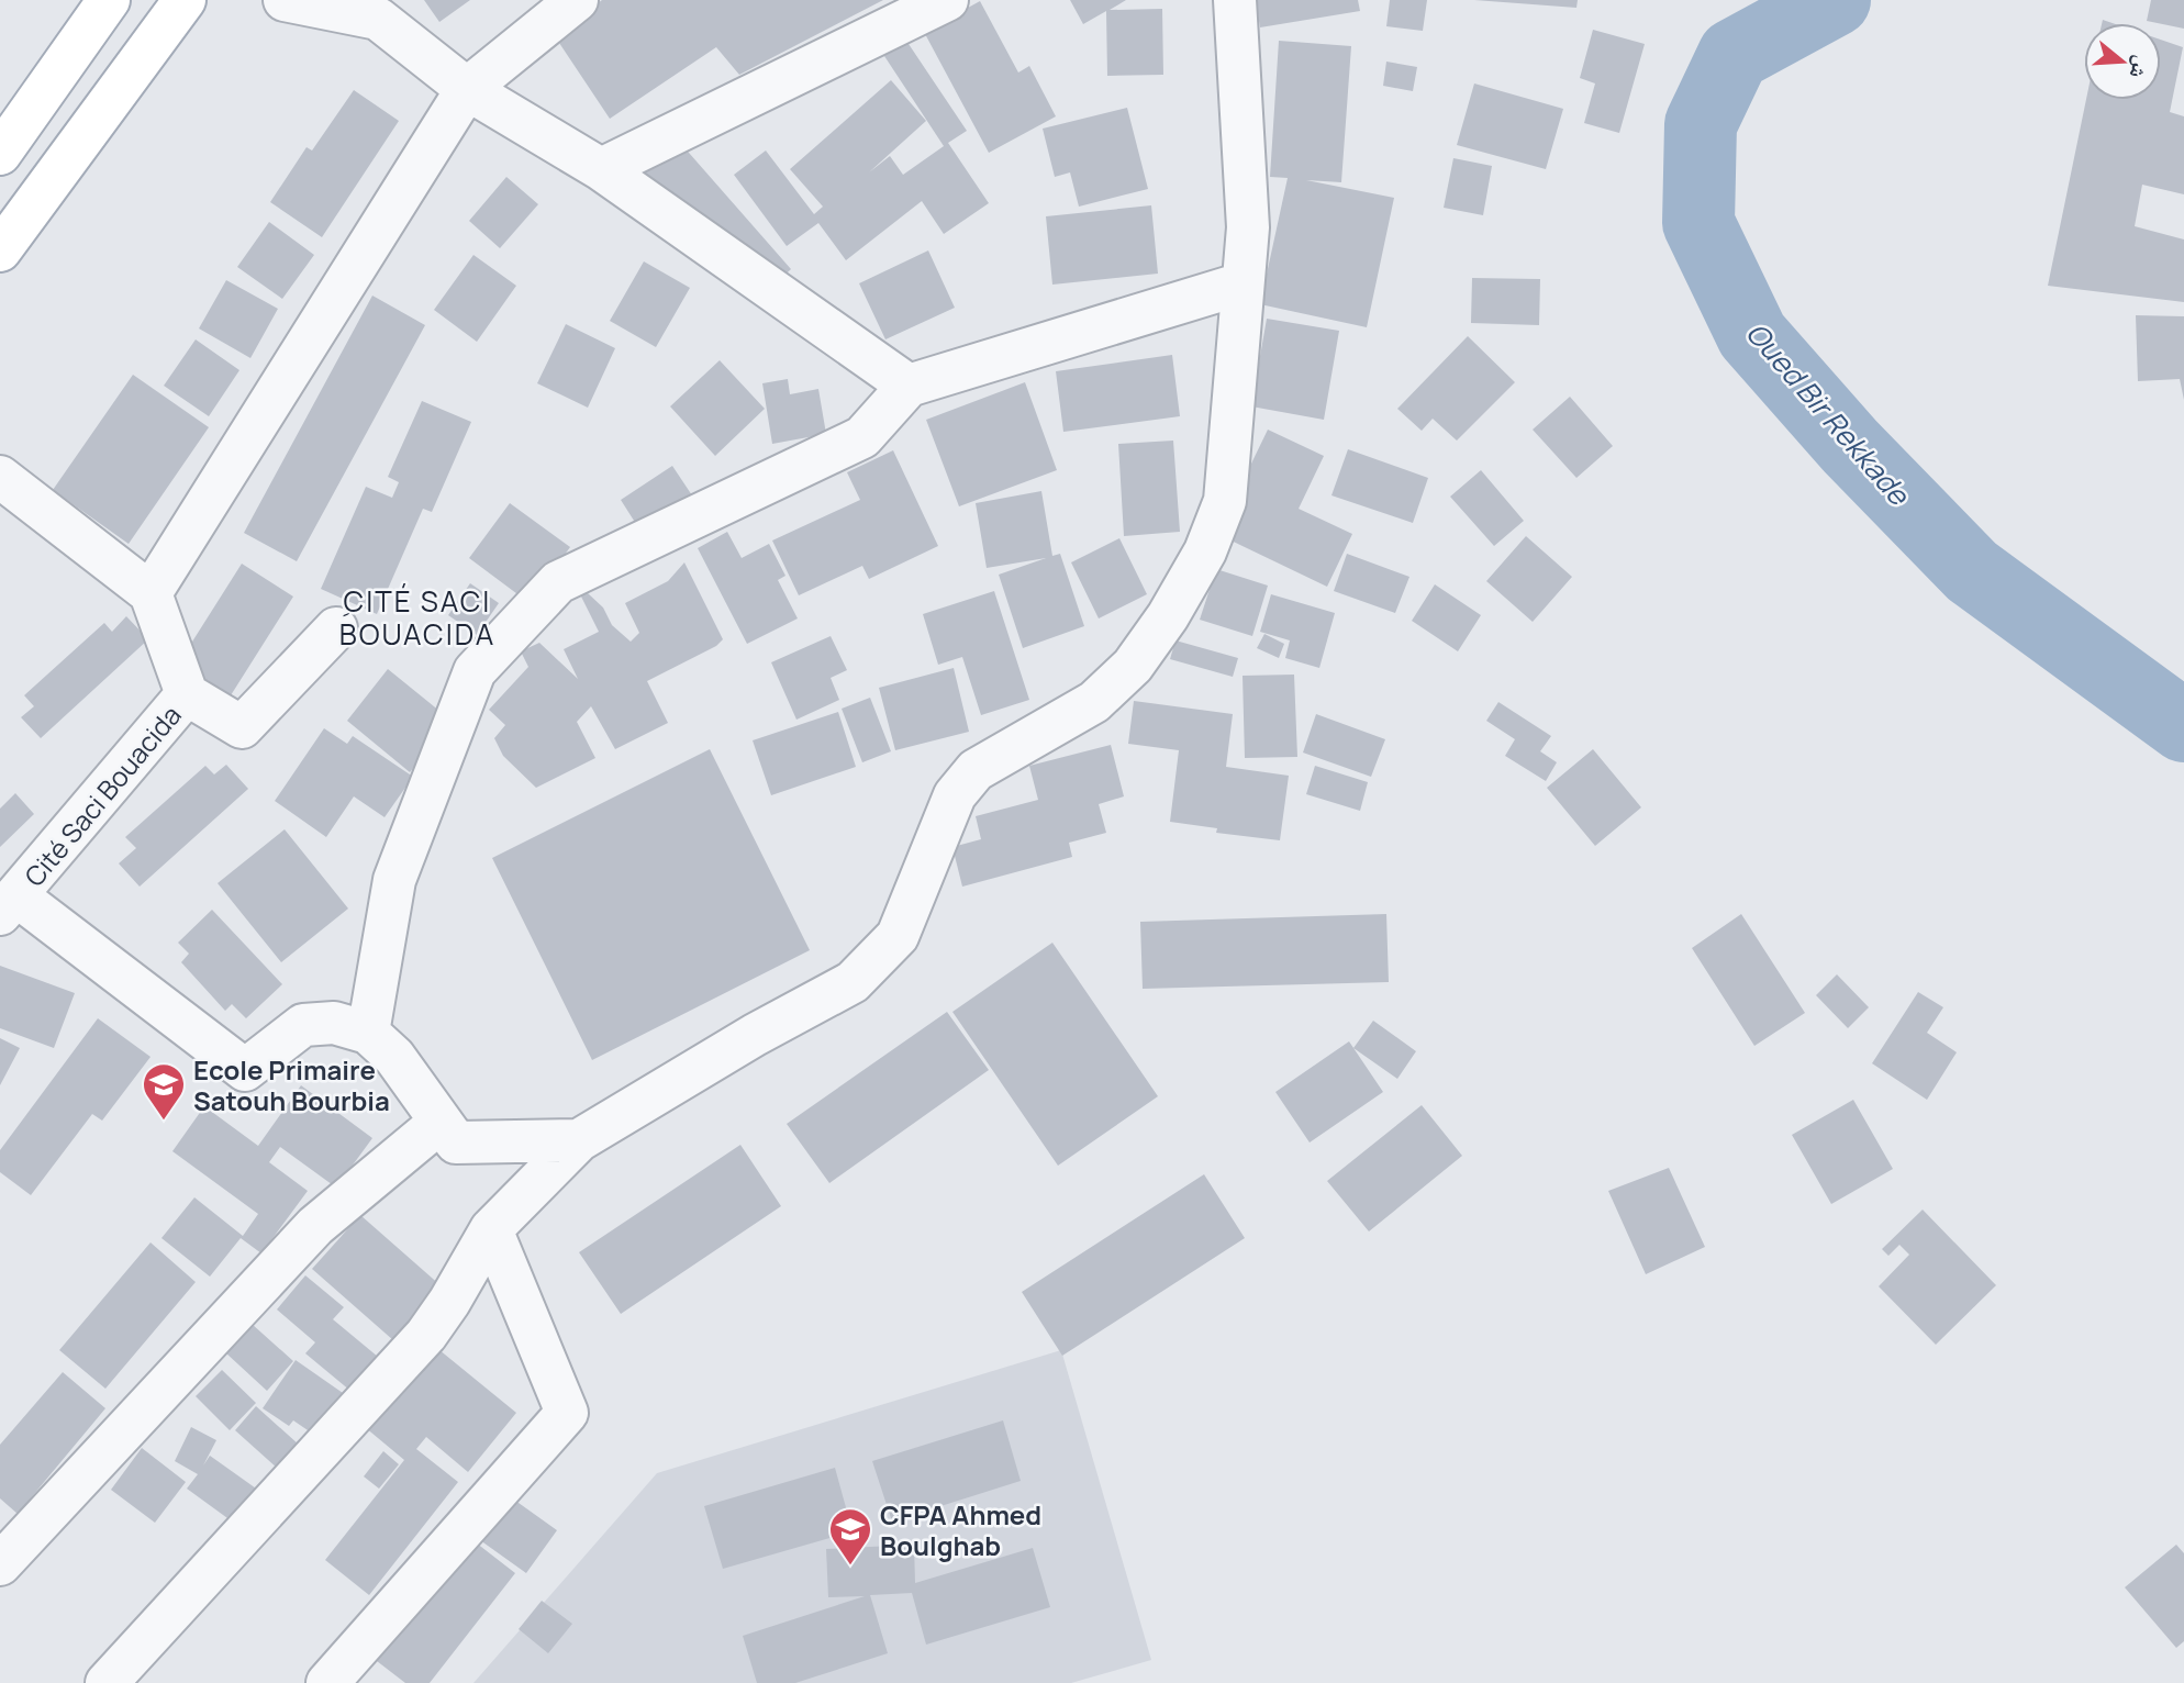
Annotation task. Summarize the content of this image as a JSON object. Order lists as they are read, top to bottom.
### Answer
{
  "streets": {
    "street": ["Cité Saci Bouacida"]
  },
  "districts": ["ِCITÉ SACI BOUACIDA"],
  "water": ["Oued Bir Rekkade"],
  "places": {
    "school or university": ["Ecole Primaire Satouh Bourbia", "CFPA Ahmed Boulghab"]
  },
  "north": "right"
}
